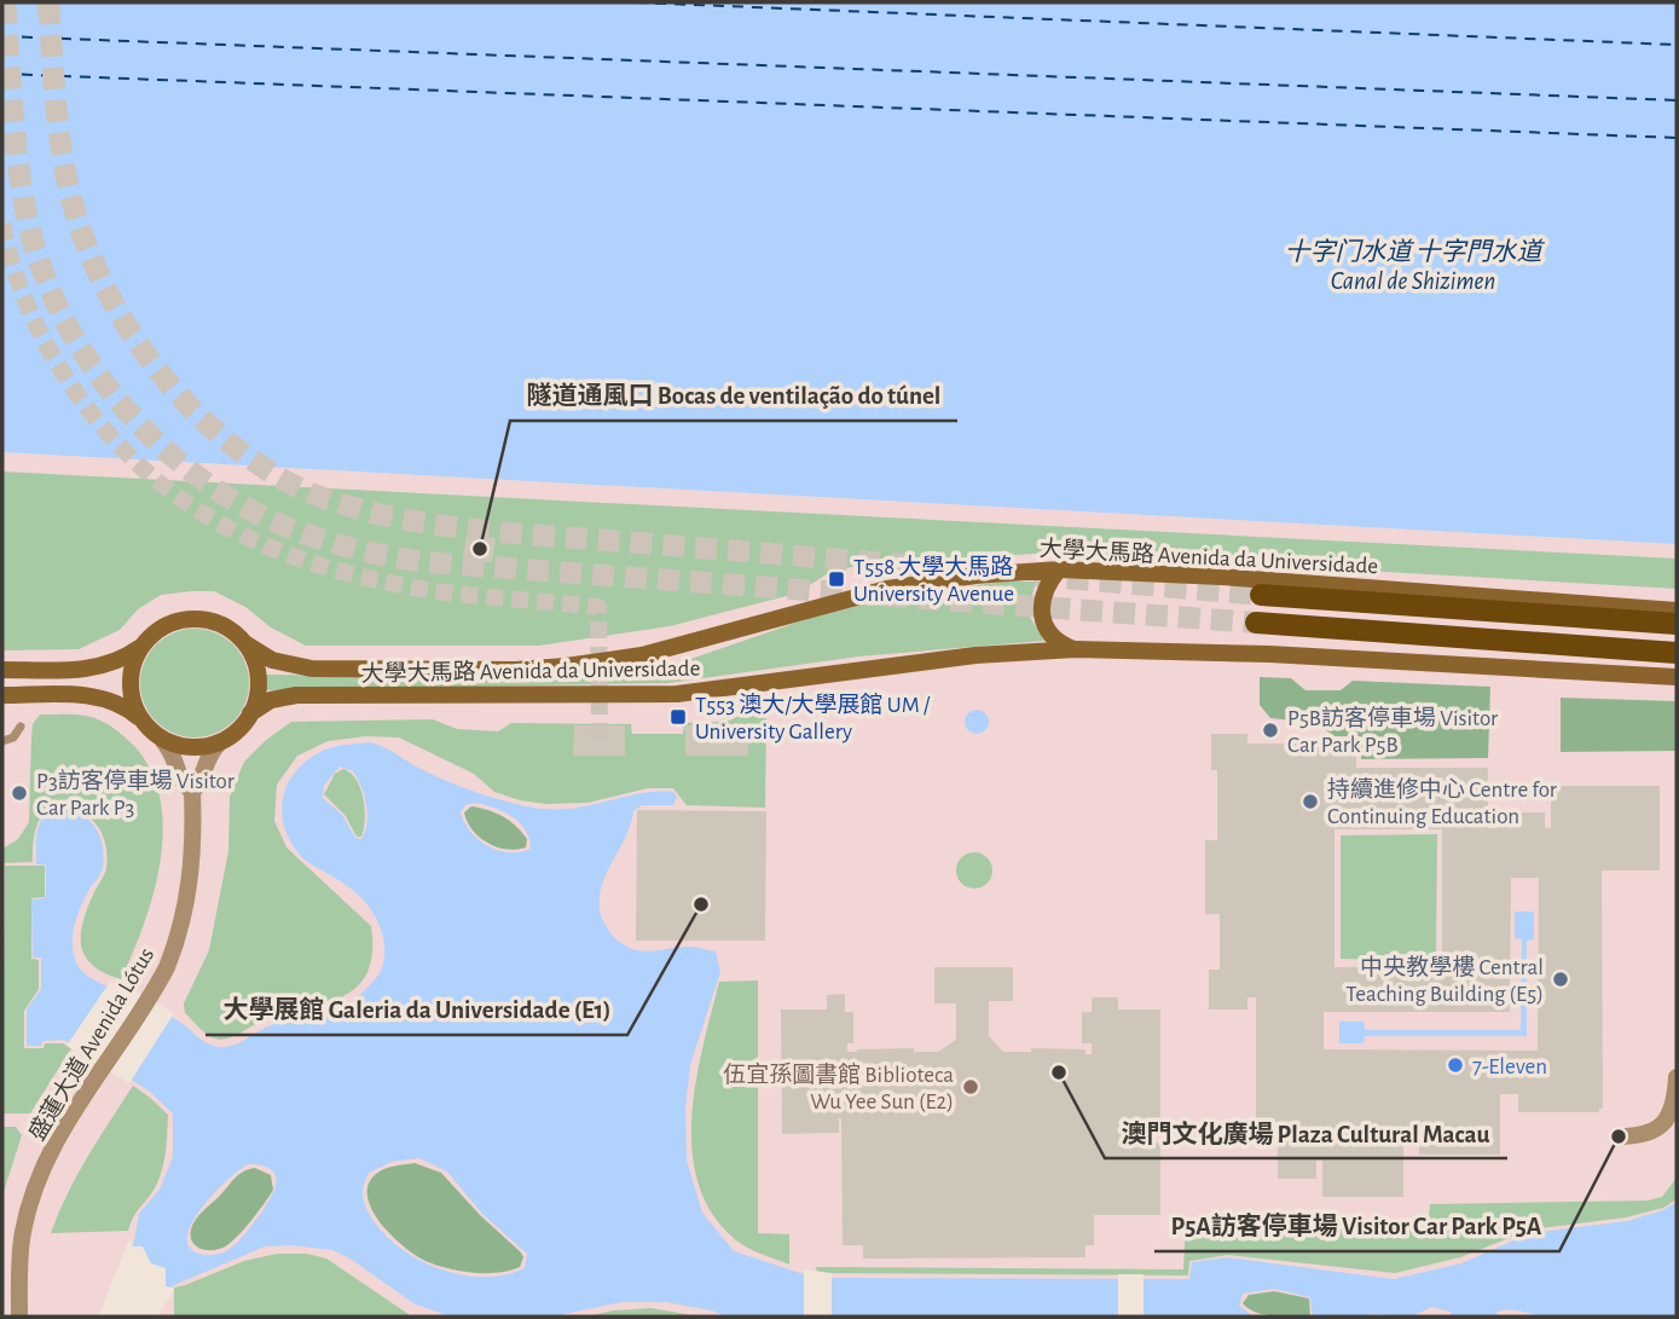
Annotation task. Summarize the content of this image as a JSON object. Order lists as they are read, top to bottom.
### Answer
{
  "streets": {
    "main road": ["大學大馬路 Avenida da Universidade"],
    "street": ["盛蓮大道 Avenida Lótus"]
  },
  "crossings": [
    ["大學大馬路 Avenida da Universidade", "盛蓮大道 Avenida Lótus"]
  ],
  "water": ["十字门水道 十字門水道 Canal de Shizimen"],
  "places": {
    "other": [
      "隧道通風口 Bocas de ventilação do túnel",
      "P5B訪客停車場 Visitor Car Park P5B",
      "P3訪客停車場 Visitor Car Park P3",
      "持續進修中心 Centre for Continuing Education",
      "大學展館 Galeria da Universidade (E1)",
      "中央教學樓 Central Teaching Building (E5)",
      "7-Eleven",
      "澳門文化廣場 Plaza Cultural Macau",
      "伍宜孫圖書館 Biblioteca Wu Yee Sun (E2)",
      "P5A訪客停車場 Visitor Car Park P5A"
    ],
    "transit": ["T558 大學大馬路 University Avenue", "T553 澳大/大學展館 UM / University Gallery"]
  }
}
